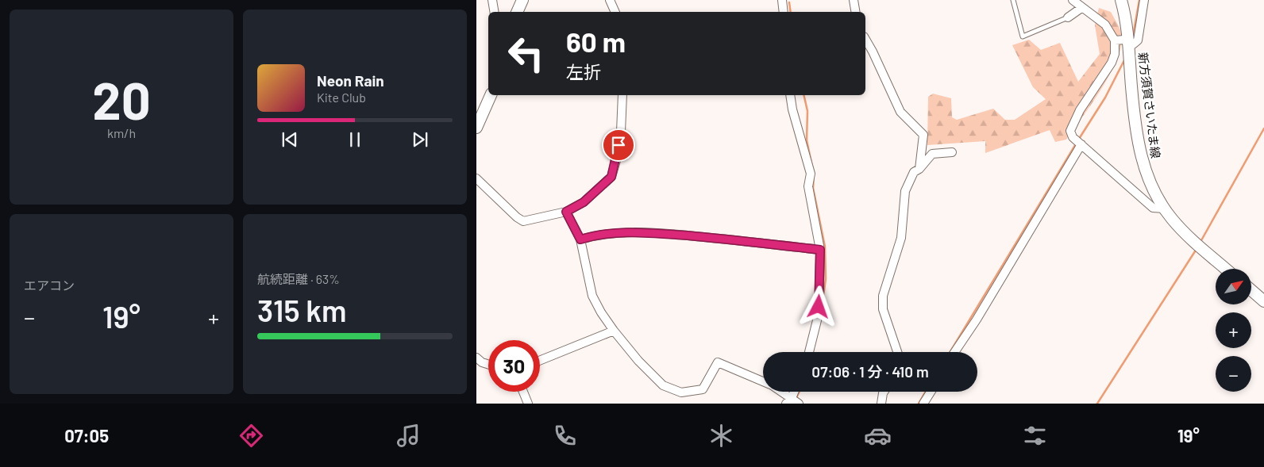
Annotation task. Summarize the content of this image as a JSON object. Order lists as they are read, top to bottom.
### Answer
{
  "streets": {
    "main road": ["新方須賀さいたま線"]
  },
  "north": "top right",
  "page": {
    "tile": [
      ["20", "km/h"],
      "エアコン",
      ["航続距離 · 63%", "315 km"]
    ],
    "turn": ["60 m", "左折"],
    "song": ["Neon Rain", "Kite Club"],
    "map_buttons": ["+", "−"],
    "heat": ["−", "19°", "+"],
    "limit": "30",
    "trip": "07:06 · 1 分 · 410 m",
    "tabs": ["07:05", "19°"]
  }
}
